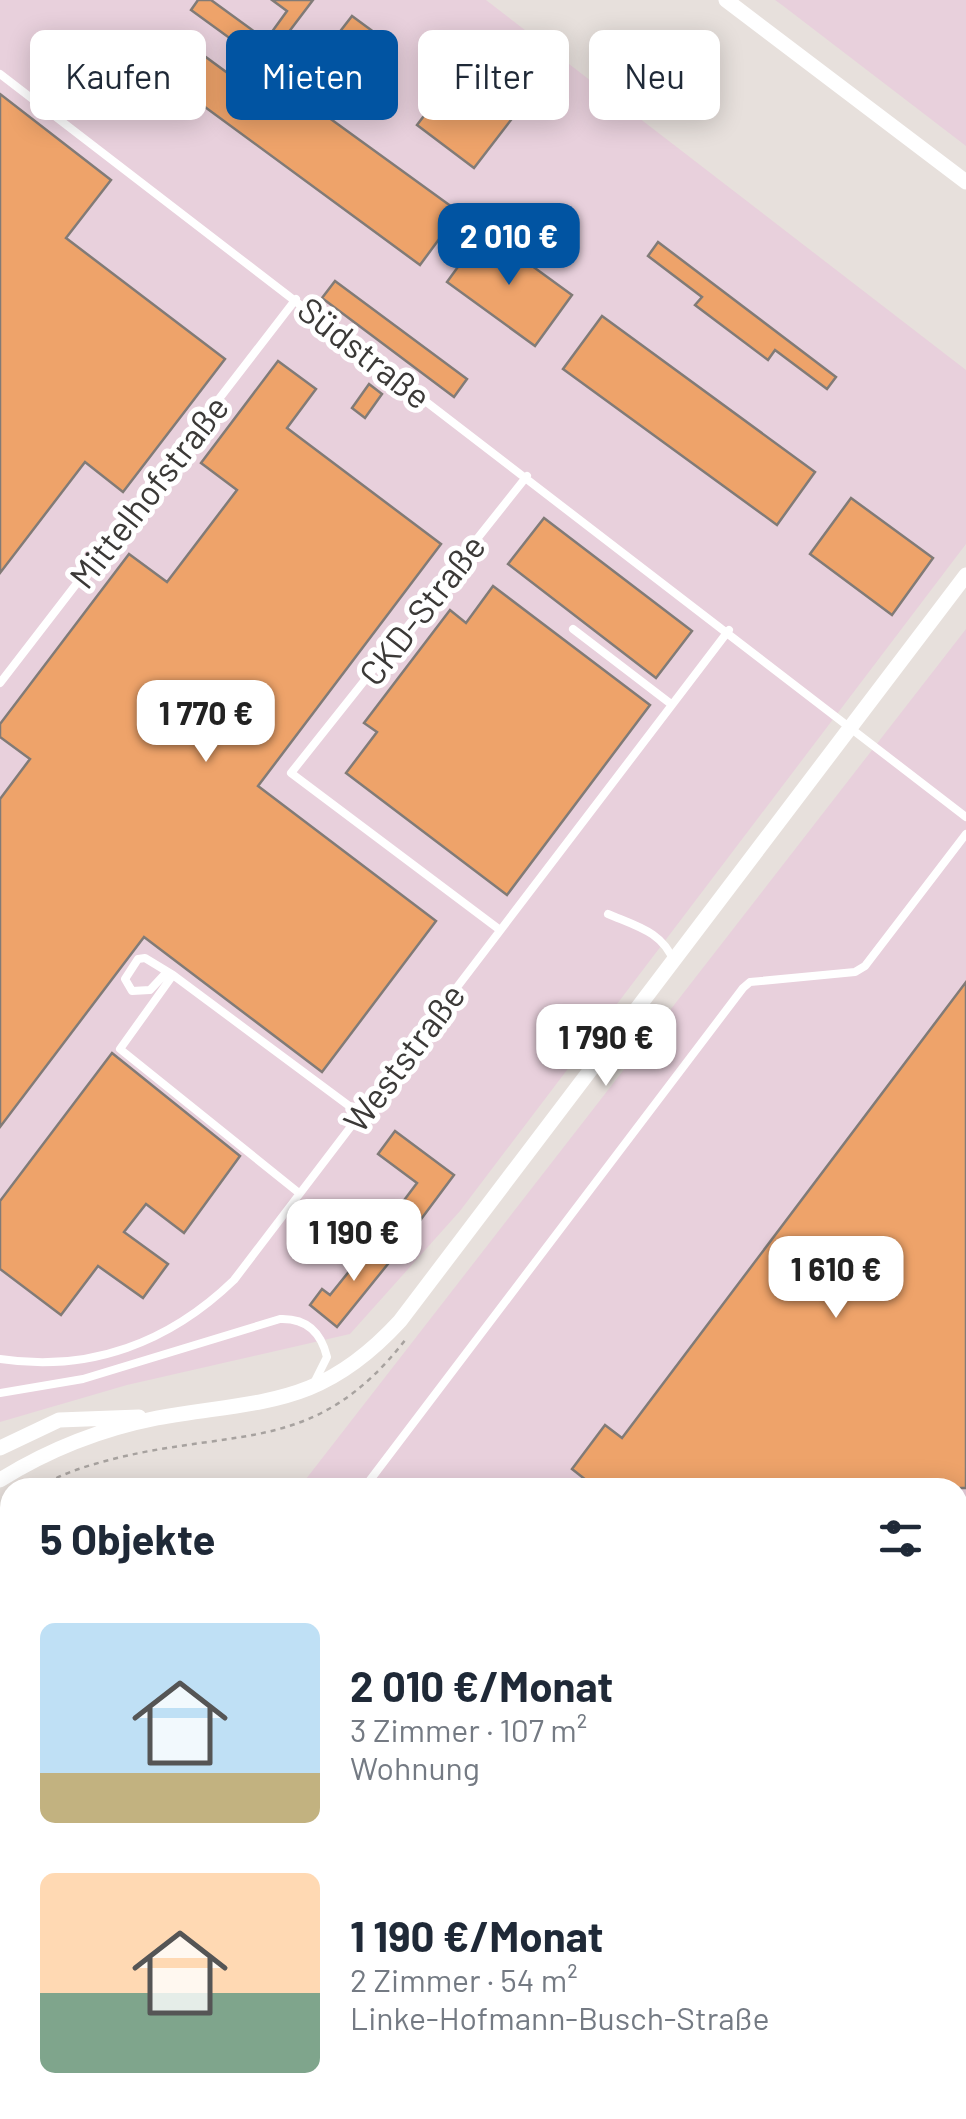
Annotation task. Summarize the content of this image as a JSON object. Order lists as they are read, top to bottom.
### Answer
{
  "streets": {
    "lane": [
      "Südstraße",
      "Mittelhofstraße",
      "CKD-Straße",
      "Weststraße"
    ]
  },
  "crossings": [
    ["Südstraße", "Mittelhofstraße"],
    ["Südstraße", "CKD-Straße"],
    ["Südstraße", "Weststraße"],
    ["CKD-Straße", "Weststraße"]
  ],
  "page": {
    "chip": [
      "Kaufen",
      "Mieten",
      "Filter",
      "Neu"
    ],
    "price": [
      "2 010 €",
      "1 770 €",
      "1 790 €",
      "1 190 €",
      "1 610 €"
    ],
    "heading": "5 Objekte",
    "list": [
      {
        "name": "2 010 €/Monat",
        "note": "3 Zimmer · 107 m² · Wohnung"
      },
      {
        "name": "1 190 €/Monat",
        "note": "2 Zimmer · 54 m² · Linke-Hofmann-Busch-Straße"
      }
    ]
  }
}
